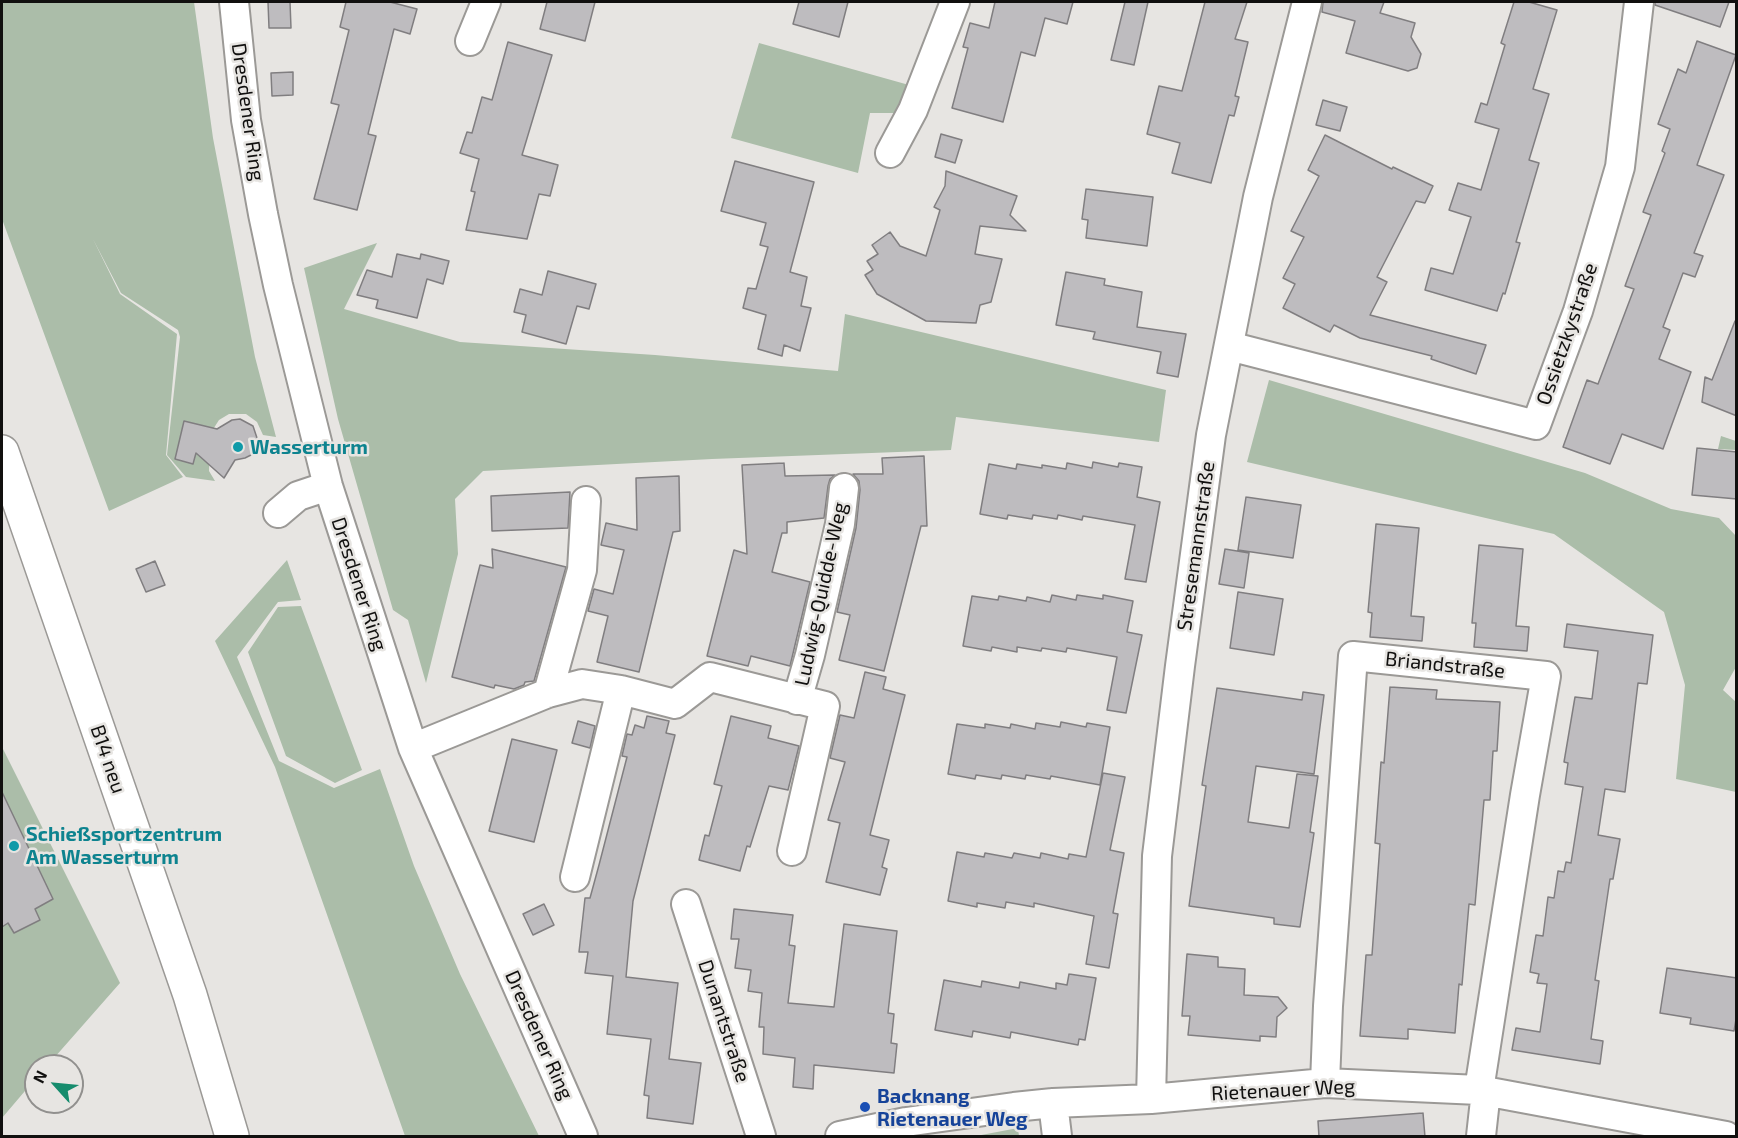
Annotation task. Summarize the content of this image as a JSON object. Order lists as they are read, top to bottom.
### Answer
{
  "streets": {
    "main road": ["B14 neu"],
    "street": [
      "Dresdener Ring",
      "Ossietzkystraße",
      "Stresemannstraße",
      "Ludwig-Quidde-Weg",
      "Briandstraße",
      "Dunantstraße",
      "Rietenauer Weg"
    ]
  },
  "crossings": [
    ["Dresdener Ring", "Ludwig-Quidde-Weg"],
    ["Ossietzkystraße", "Stresemannstraße"],
    ["Stresemannstraße", "Rietenauer Weg"],
    ["Briandstraße", "Rietenauer Weg"]
  ],
  "places": ["Wasserturm", "Schießsportzentrum Am Wasserturm", "Backnang Rietenauer Weg"],
  "north": "top left"
}
